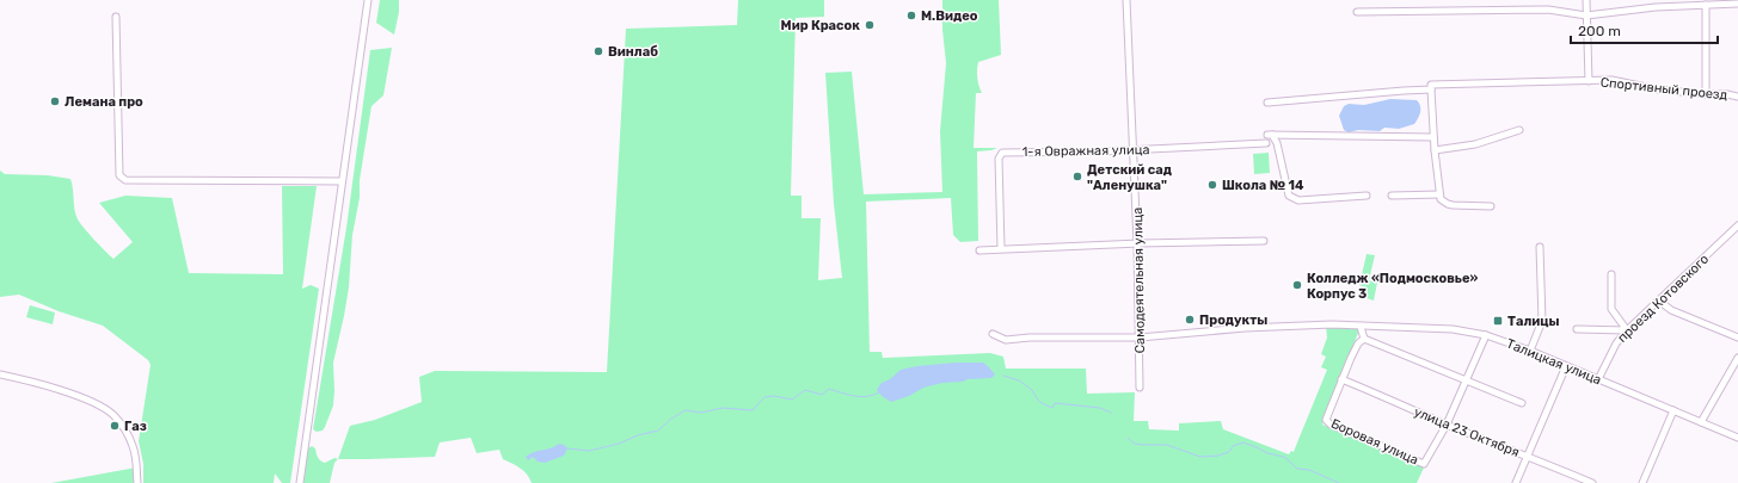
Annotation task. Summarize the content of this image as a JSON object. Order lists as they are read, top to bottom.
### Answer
{
  "streets": {
    "street": [
      "Спортивный проезд",
      "1-я Овражная улица",
      "Самодеятельная улица",
      "проезд Котовского",
      "Талицкая улица",
      "улица 23 Октября",
      "Боровая улица"
    ]
  },
  "crossings": [
    ["1-я Овражная улица", "Самодеятельная улица"],
    ["проезд Котовского", "Талицкая улица"],
    ["улица 23 Октября", "Боровая улица"]
  ],
  "places": {
    "other": [
      "М.Видео",
      "Мир Красок",
      "Винлаб",
      "Лемана про",
      "Детский сад \"Аленушка\"",
      "Школа № 14",
      "Колледж «Подмосковье» Корпус 3",
      "Продукты",
      "Газ"
    ],
    "transit": ["Талицы"]
  },
  "scale_bar": "200 m"
}
